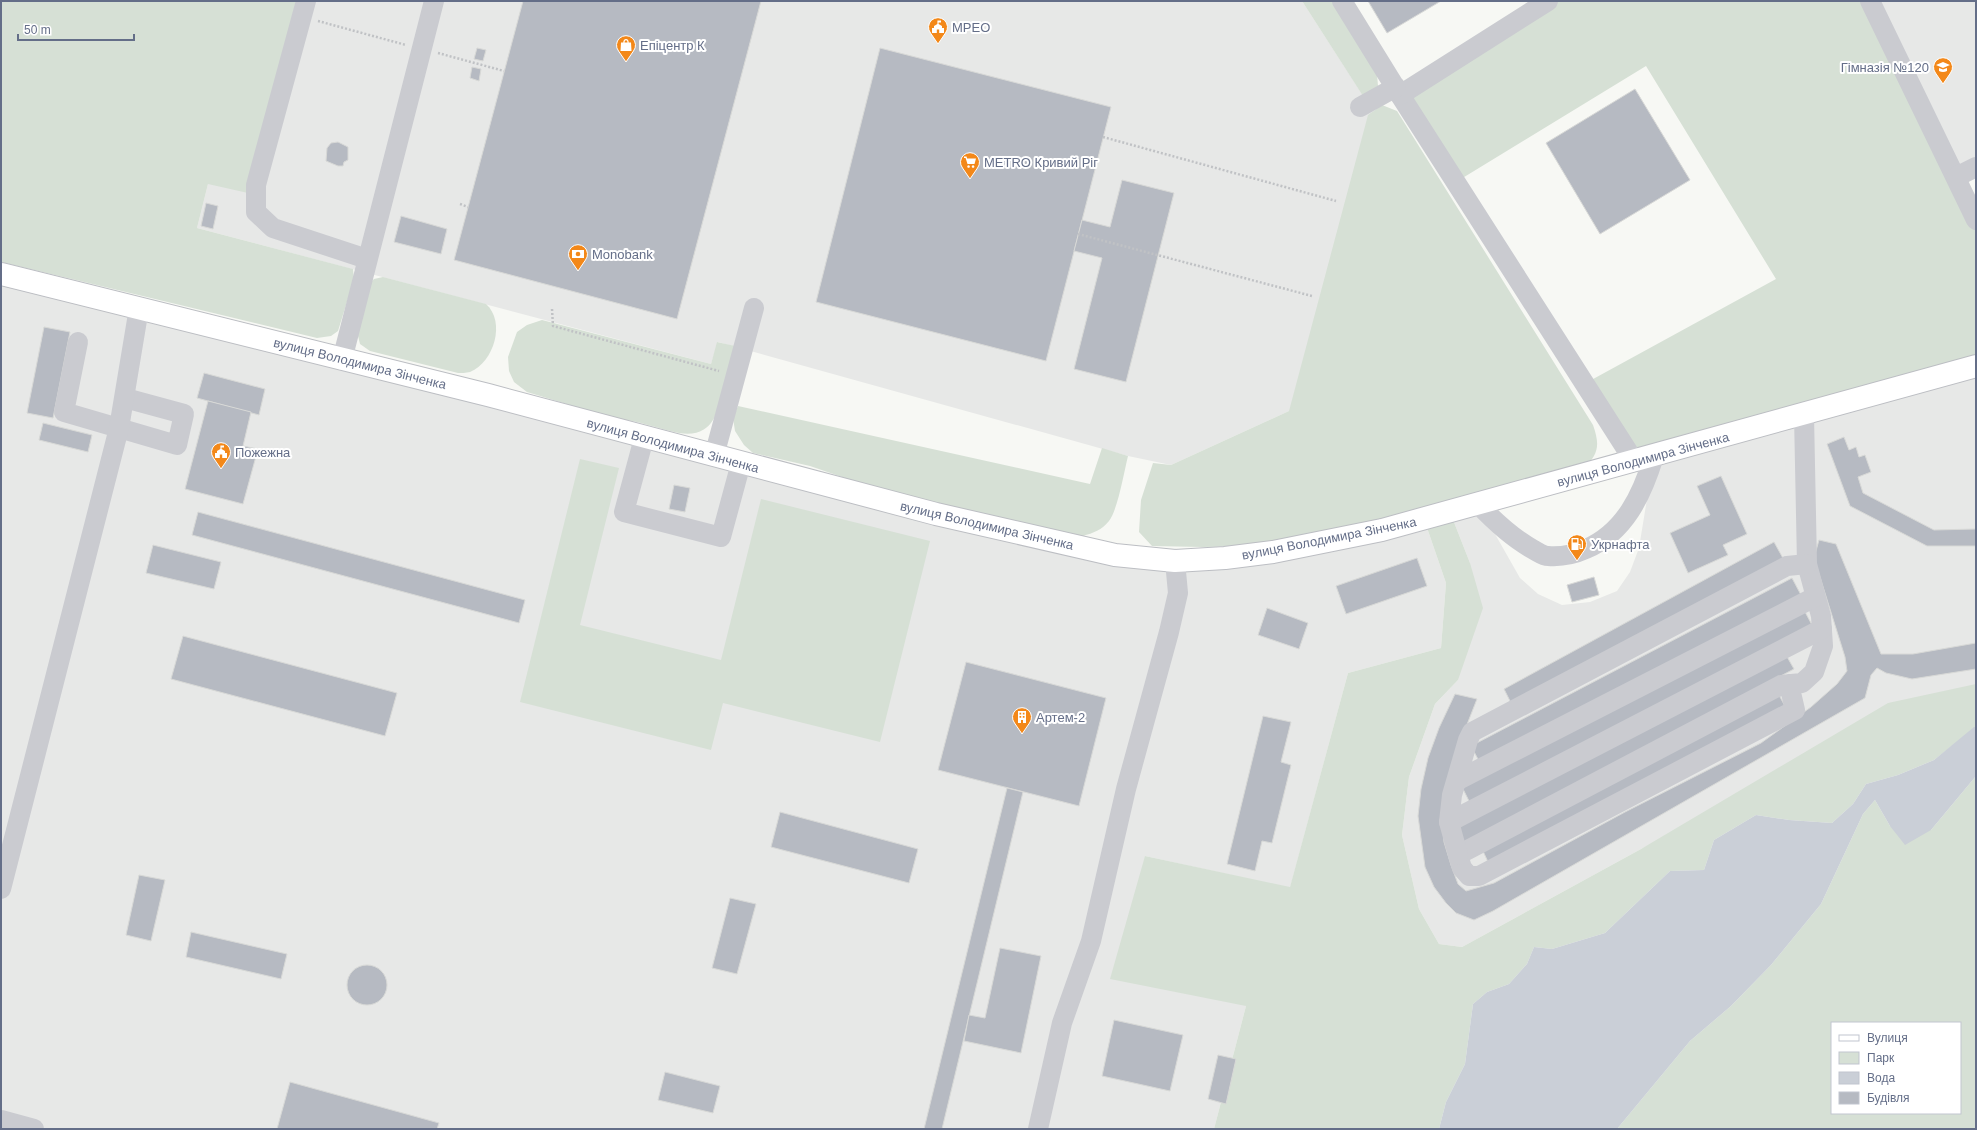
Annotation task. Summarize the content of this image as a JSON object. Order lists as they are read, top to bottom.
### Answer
{
  "streets": {
    "main road": ["вулиця Володимира Зінченка"]
  },
  "places": {
    "public building": ["МРЕО", "Пожежна"],
    "shop": ["Епіцентр К"],
    "school or university": ["Гімназія №120"],
    "supermarket": ["METRO Кривий Ріг"],
    "bank": ["Monobank"],
    "fuel station": ["Укрнафта"],
    "building": ["Артем-2"]
  },
  "legend": [
    "Вулиця",
    "Парк",
    "Вода",
    "Будівля"
  ],
  "scale_bar": "50 m"
}
